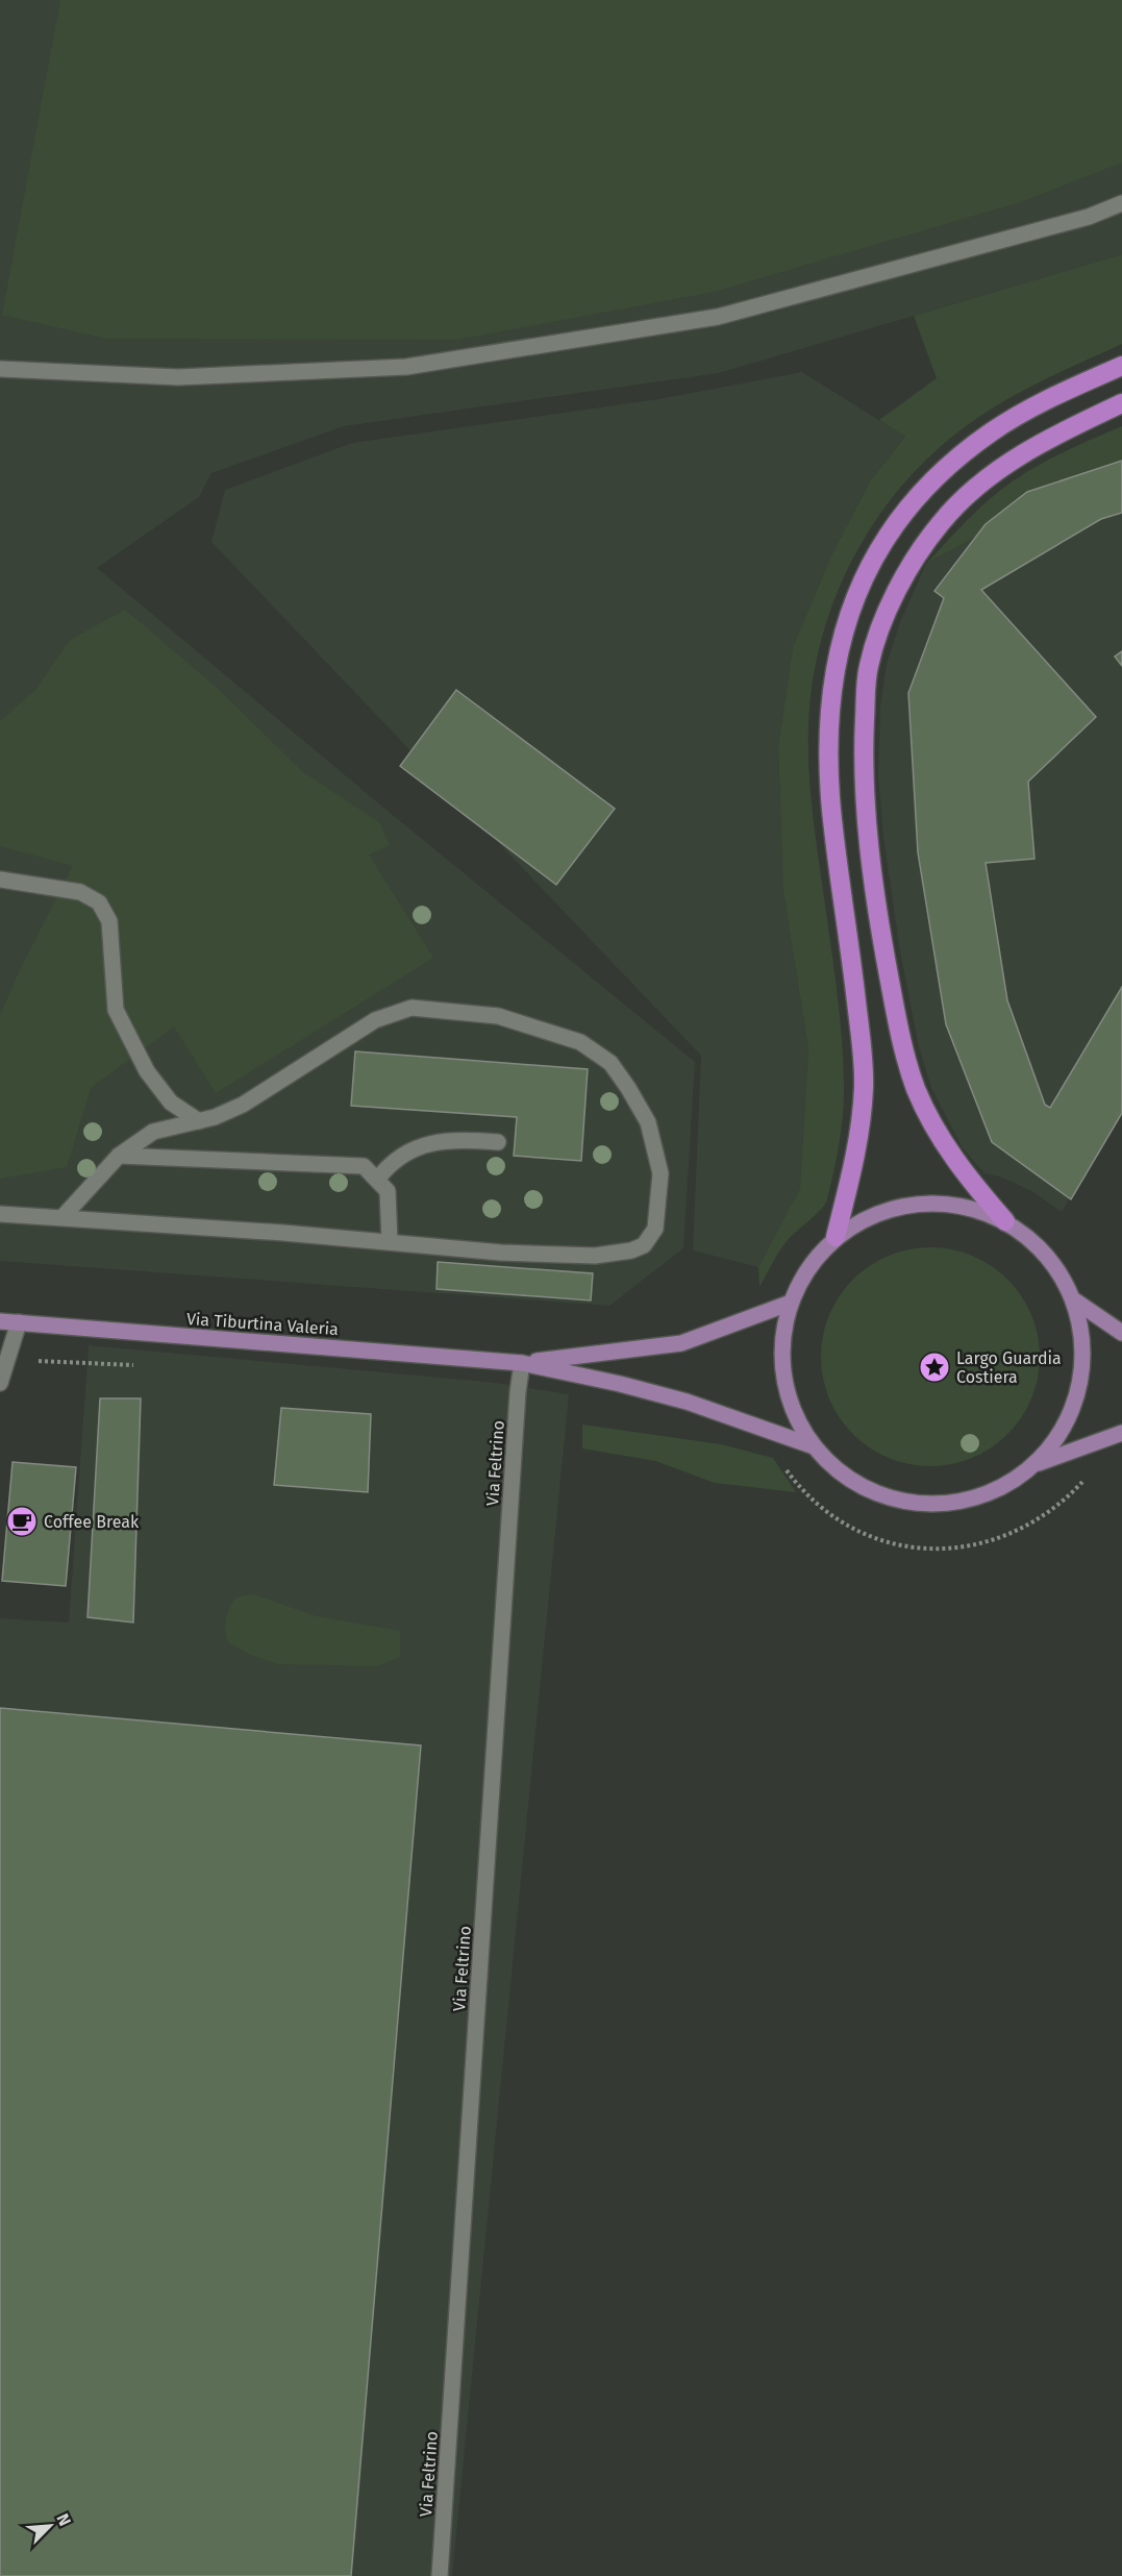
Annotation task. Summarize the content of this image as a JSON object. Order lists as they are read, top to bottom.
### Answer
{
  "streets": {
    "main road": ["Via Tiburtina Valeria"],
    "street": ["Via Feltrino"]
  },
  "crossings": [
    ["Via Tiburtina Valeria", "Via Feltrino"]
  ],
  "places": {
    "place": ["Largo Guardia Costiera"],
    "cafe": ["Coffee Break"]
  },
  "north": "top right"
}
